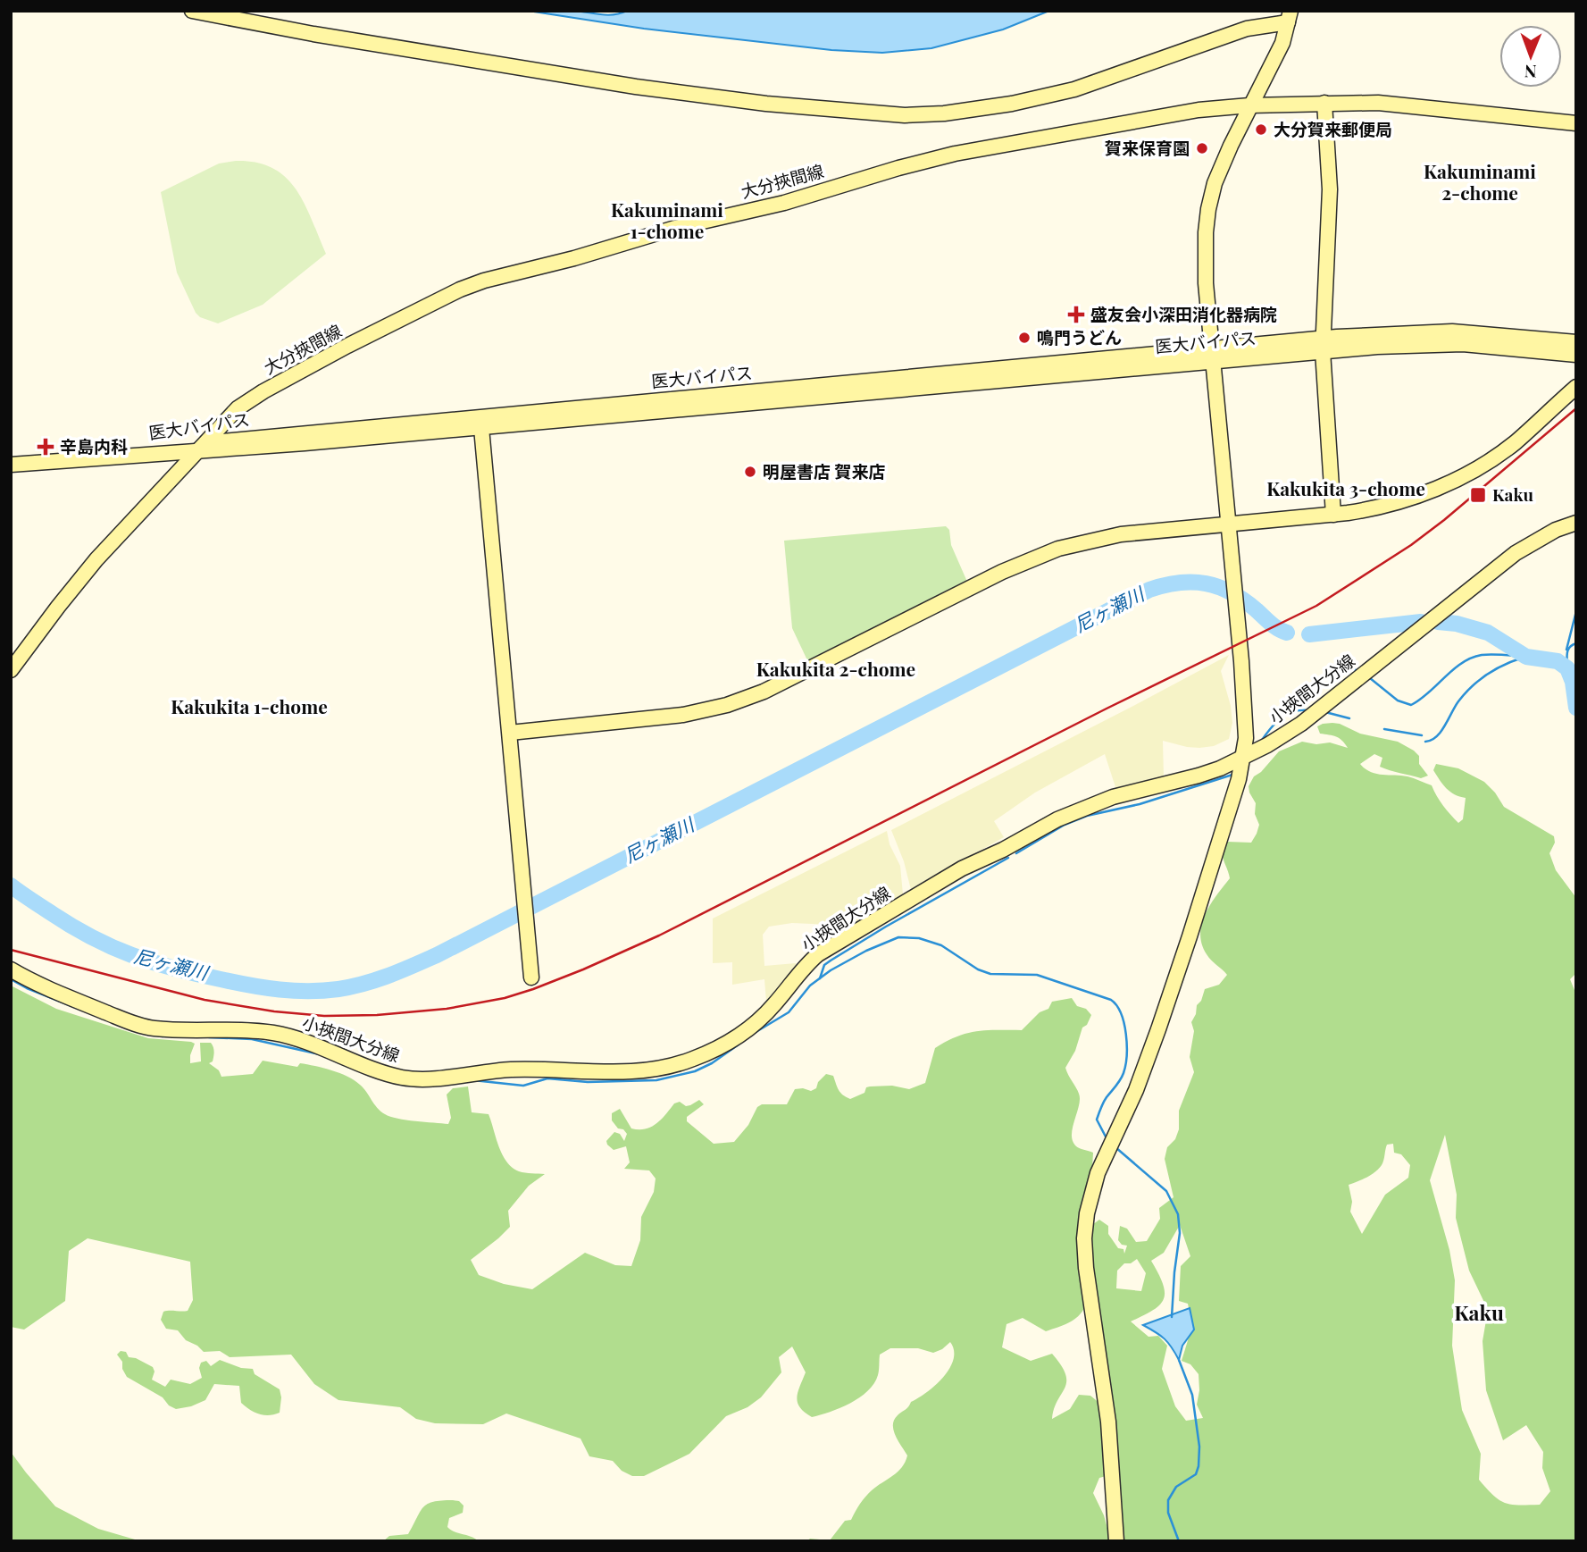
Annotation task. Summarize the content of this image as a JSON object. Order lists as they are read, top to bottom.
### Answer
{
  "streets": {
    "street": ["大分挾間線", "医大バイパス", "小挾間大分線"]
  },
  "crossings": [
    ["大分挾間線", "医大バイパス"]
  ],
  "districts": [
    "Kakuminami 2-chome",
    "Kakuminami 1-chome",
    "Kakukita 3-chome",
    "Kakukita 2-chome",
    "Kakukita 1-chome",
    "Kaku"
  ],
  "water": ["尼ヶ瀬川"],
  "places": {
    "other": [
      "大分賀来郵便局",
      "賀来保育園",
      "鳴門うどん",
      "明屋書店 賀来店"
    ],
    "health": ["盛友会小深田消化器病院", "辛島内科"],
    "transit": ["Kaku"]
  },
  "north": "bottom"
}
